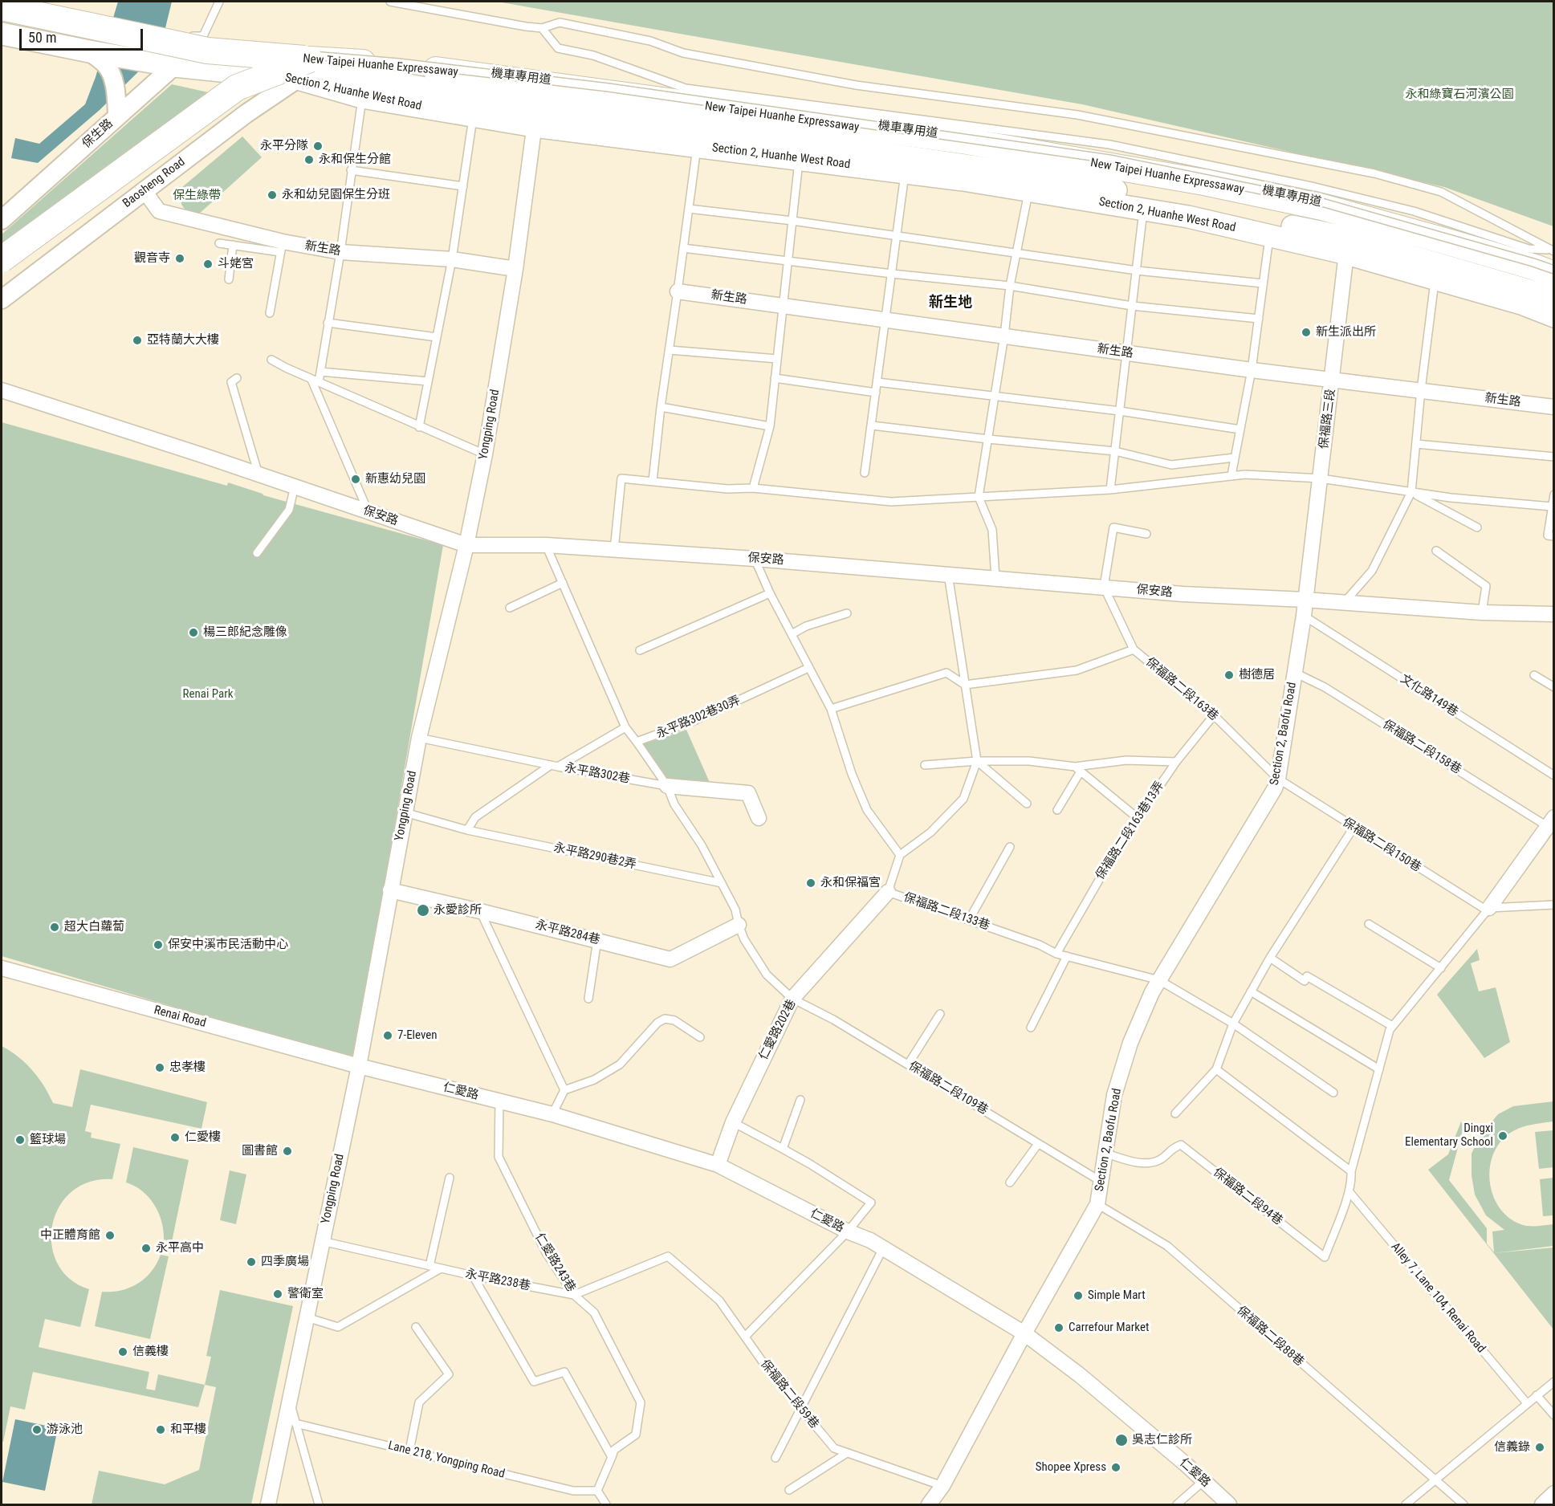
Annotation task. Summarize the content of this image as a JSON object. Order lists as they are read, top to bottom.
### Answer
{
  "streets": {
    "highway": ["New Taipei Huanhe Expressaway"],
    "main road": ["Section 2, Huanhe West Road"],
    "street": [
      "保生路",
      "Baosheng Road",
      "新生路",
      "保福路三段",
      "Yongping Road",
      "保安路",
      "Section 2, Baofu Road",
      "永平路284巷",
      "Renai Road",
      "仁愛路202巷",
      "仁愛路"
    ],
    "lane": [
      "機車專用道",
      "保福路二段163巷",
      "文化路149巷",
      "永平路302巷30弄",
      "保福路二段158巷",
      "永平路302巷",
      "保福路二段163巷13弄",
      "保福路二段150巷",
      "永平路290巷2弄",
      "保福路二段133巷",
      "保福路二段109巷",
      "保福路二段94巷",
      "仁愛路243巷",
      "永平路238巷",
      "Alley 7, Lane 104, Renai Road",
      "保福路二段88巷",
      "保福路二段59巷",
      "Lane 218, Yongping Road"
    ]
  },
  "crossings": [
    ["New Taipei Huanhe Expressaway", "機車專用道"],
    ["New Taipei Huanhe Expressaway", "Section 2, Huanhe West Road"],
    ["New Taipei Huanhe Expressaway", "Baosheng Road"],
    ["Section 2, Huanhe West Road", "保生路"],
    ["Section 2, Huanhe West Road", "Baosheng Road"],
    ["Section 2, Huanhe West Road", "保福路三段"],
    ["Section 2, Huanhe West Road", "Yongping Road"],
    ["Baosheng Road", "新生路"],
    ["新生路", "保福路三段"],
    ["新生路", "Yongping Road"],
    ["保福路三段", "保安路"],
    ["保福路三段", "Section 2, Baofu Road"],
    ["Yongping Road", "保安路"],
    ["Yongping Road", "永平路302巷"],
    ["Yongping Road", "永平路290巷2弄"],
    ["Yongping Road", "永平路284巷"],
    ["Yongping Road", "Renai Road"],
    ["Yongping Road", "仁愛路"],
    ["Yongping Road", "永平路238巷"],
    ["保安路", "保福路二段163巷"],
    ["保安路", "Section 2, Baofu Road"],
    ["保福路二段163巷", "Section 2, Baofu Road"],
    ["保福路二段163巷", "保福路二段163巷13弄"],
    ["保福路二段163巷", "保福路二段150巷"],
    ["文化路149巷", "Section 2, Baofu Road"],
    ["Section 2, Baofu Road", "保福路二段158巷"],
    ["Section 2, Baofu Road", "保福路二段150巷"],
    ["Section 2, Baofu Road", "保福路二段133巷"],
    ["Section 2, Baofu Road", "保福路二段109巷"],
    ["Section 2, Baofu Road", "仁愛路"],
    ["Section 2, Baofu Road", "保福路二段94巷"],
    ["Section 2, Baofu Road", "保福路二段88巷"],
    ["Section 2, Baofu Road", "保福路二段59巷"],
    ["保福路二段163巷13弄", "保福路二段133巷"],
    ["保福路二段133巷", "仁愛路202巷"],
    ["Renai Road", "仁愛路"],
    ["仁愛路202巷", "保福路二段109巷"],
    ["仁愛路202巷", "仁愛路"],
    ["仁愛路", "仁愛路243巷"],
    ["保福路二段94巷", "Alley 7, Lane 104, Renai Road"],
    ["仁愛路243巷", "永平路238巷"],
    ["仁愛路243巷", "保福路二段59巷"],
    ["永平路238巷", "保福路二段59巷"]
  ],
  "districts": ["新生地"],
  "parks": ["永和綠寶石河濱公園", "保生綠帶", "Renai Park"],
  "places": [
    "永平分隊",
    "永和保生分館",
    "永和幼兒園保生分班",
    "觀音寺",
    "斗姥宮",
    "新生派出所",
    "亞特蘭大大樓",
    "新惠幼兒園",
    "楊三郎紀念雕像",
    "樹德居",
    "永和保福宮",
    "永愛診所",
    "超大白蘿蔔",
    "保安中溪市民活動中心",
    "7-Eleven",
    "忠孝樓",
    "Dingxi Elementary School",
    "仁愛樓",
    "籃球場",
    "圖書館",
    "中正體育館",
    "永平高中",
    "四季廣場",
    "警衛室",
    "Simple Mart",
    "Carrefour Market",
    "信義樓",
    "游泳池",
    "和平樓",
    "吳志仁診所",
    "信義錄",
    "Shopee Xpress"
  ],
  "scale_bar": "50 m"
}
